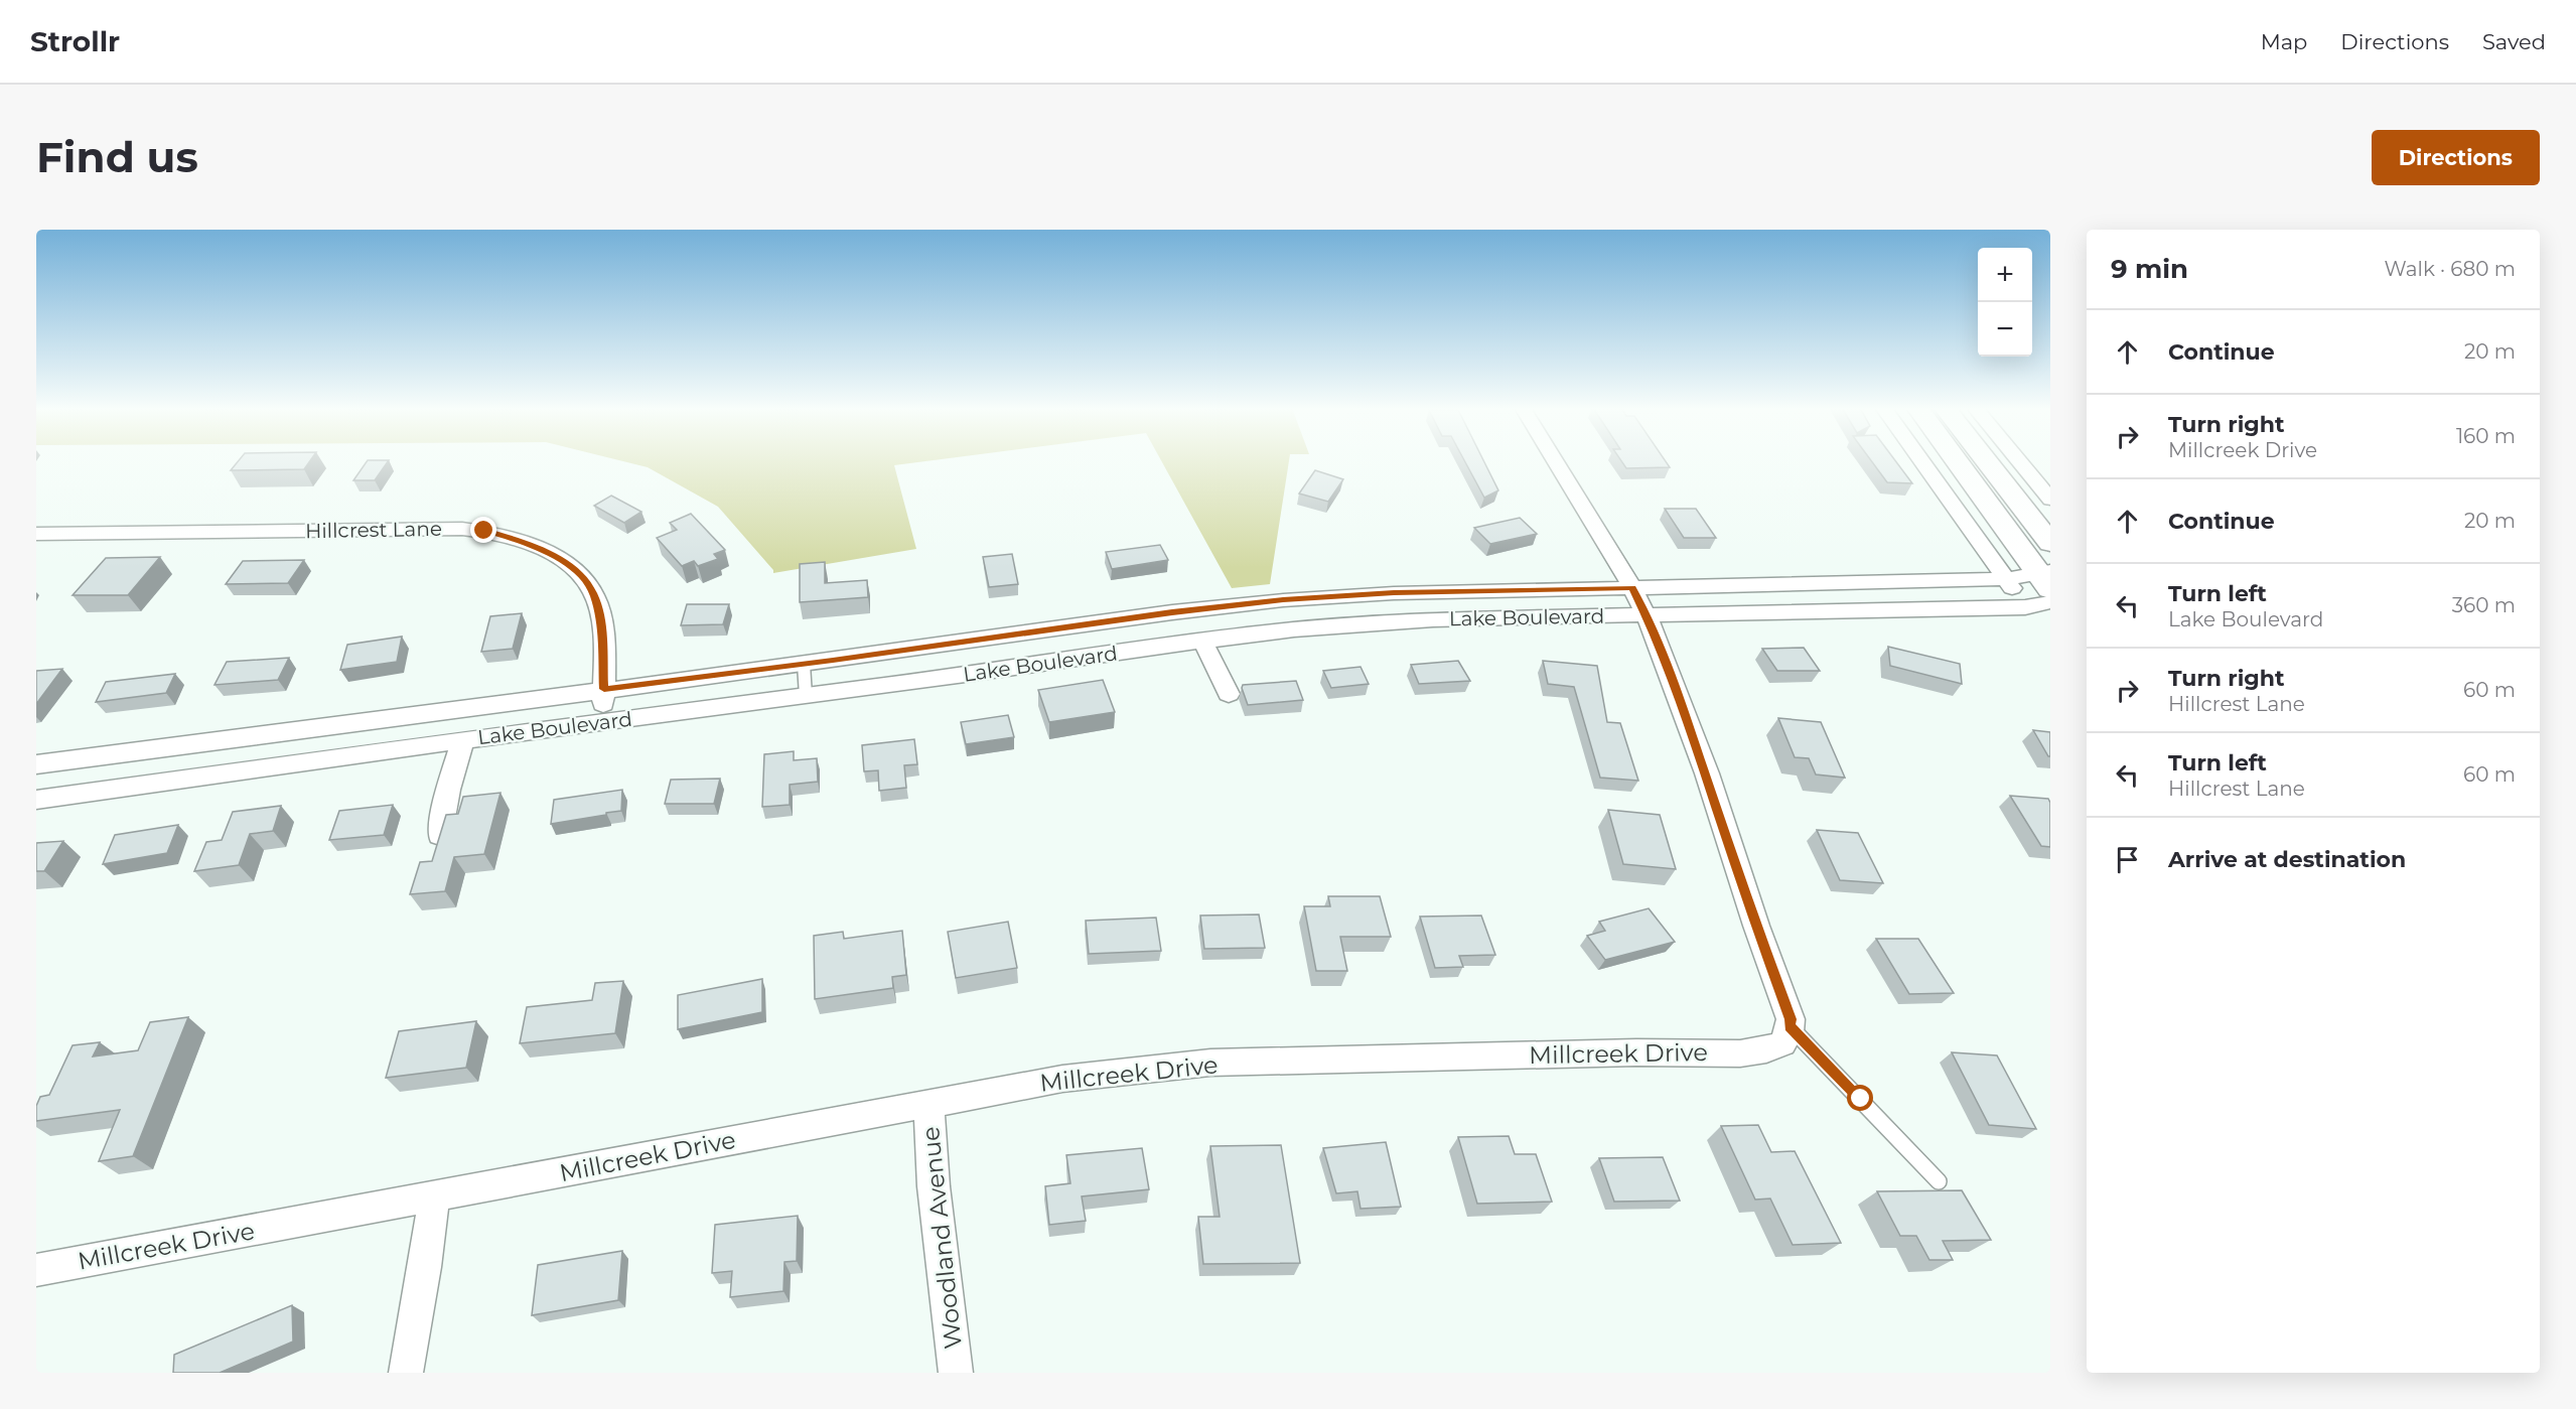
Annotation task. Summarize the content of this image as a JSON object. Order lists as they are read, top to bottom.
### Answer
{
  "streets": {
    "street": [
      "Hillcrest Lane",
      "Lake Boulevard",
      "Millcreek Drive",
      "Woodland Avenue"
    ]
  },
  "crossings": [
    ["Hillcrest Lane", "Lake Boulevard"],
    ["Millcreek Drive", "Woodland Avenue"]
  ],
  "page": {
    "header": "Strollr",
    "nav": ["Map", "Directions", "Saved"],
    "buttons": "Directions",
    "title": "Find us",
    "heading": ["9 min", "Walk · 680 m"],
    "map_buttons": ["+", "−"],
    "list": [
      ["Continue", "20 m"],
      ["Turn right", "Millcreek Drive", "160 m"],
      ["Continue", "20 m"],
      ["Turn left", "Lake Boulevard", "360 m"],
      ["Turn right", "Hillcrest Lane", "60 m"],
      ["Turn left", "Hillcrest Lane", "60 m"],
      "Arrive at destination"
    ]
  }
}
